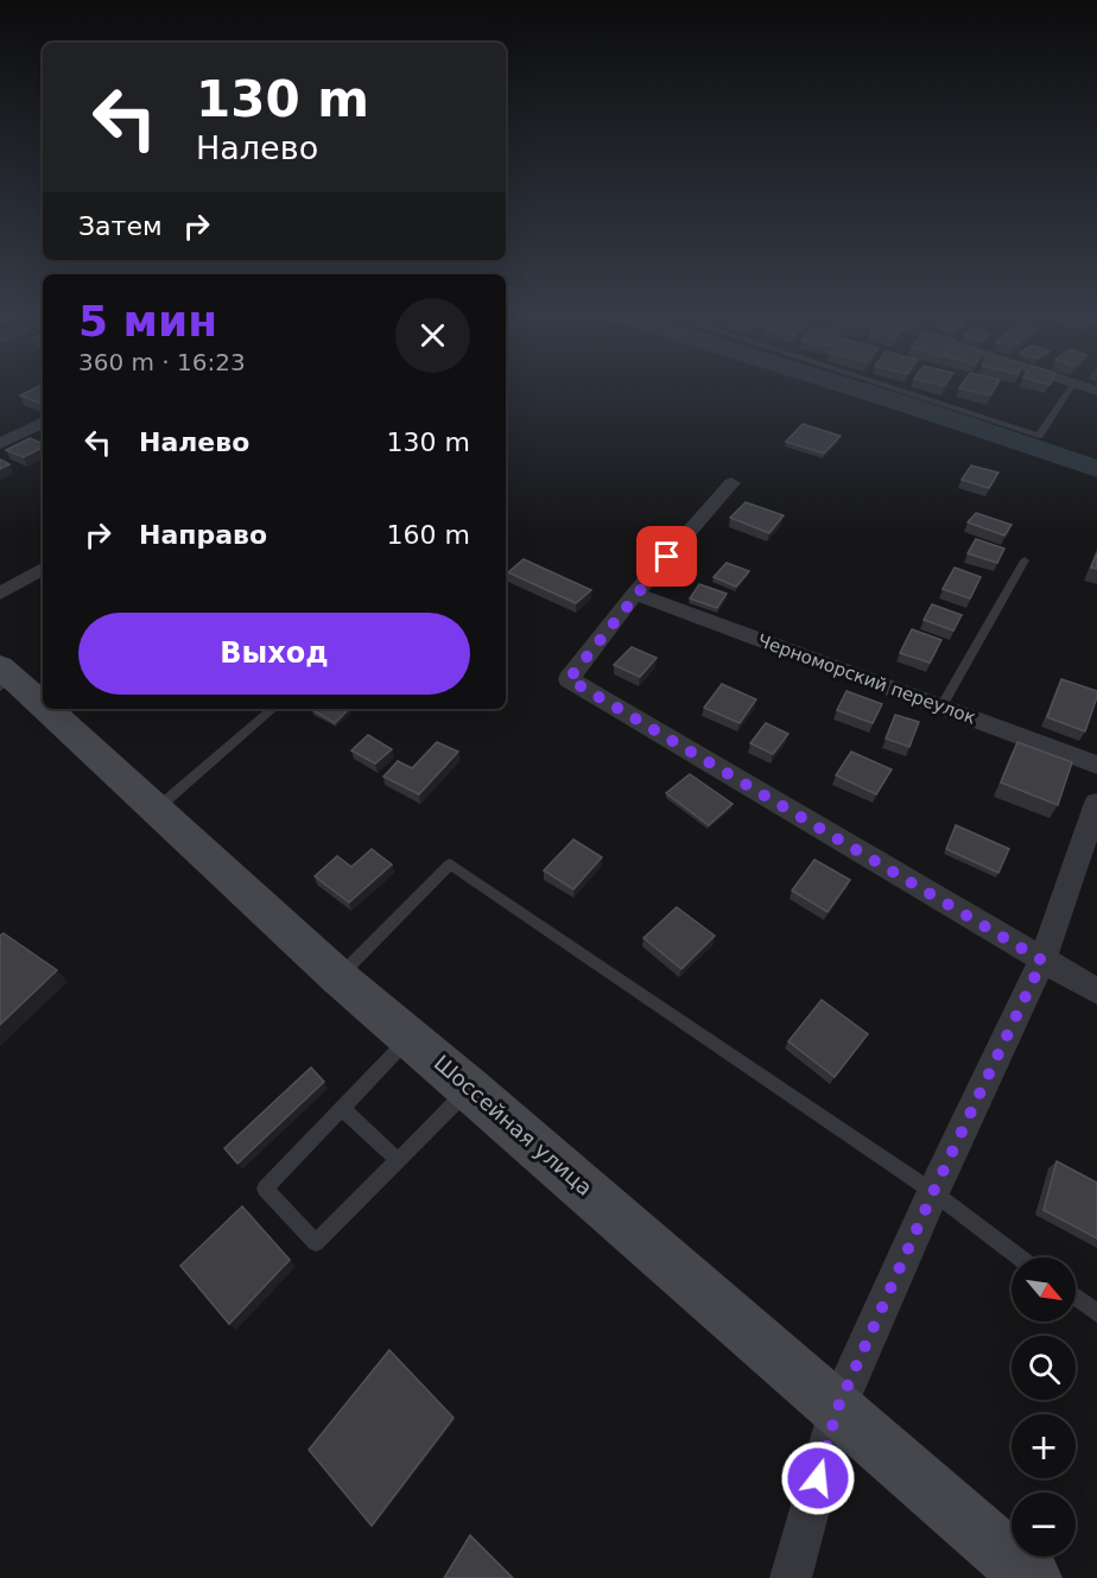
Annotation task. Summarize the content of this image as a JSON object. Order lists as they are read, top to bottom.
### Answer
{
  "streets": {
    "main road": ["Шоссейная улица"],
    "street": ["Черноморский переулок"]
  },
  "north": "bottom right",
  "page": {
    "turn": ["130 m", "Налево"],
    "then": "Затем",
    "heading": ["5 мин", "360 m · 16:23"],
    "list": [
      {
        "name": "Налево",
        "value": "130 m"
      },
      {
        "name": "Направо",
        "value": "160 m"
      }
    ],
    "buttons": "Выход",
    "map_buttons": ["+", "−"]
  }
}
